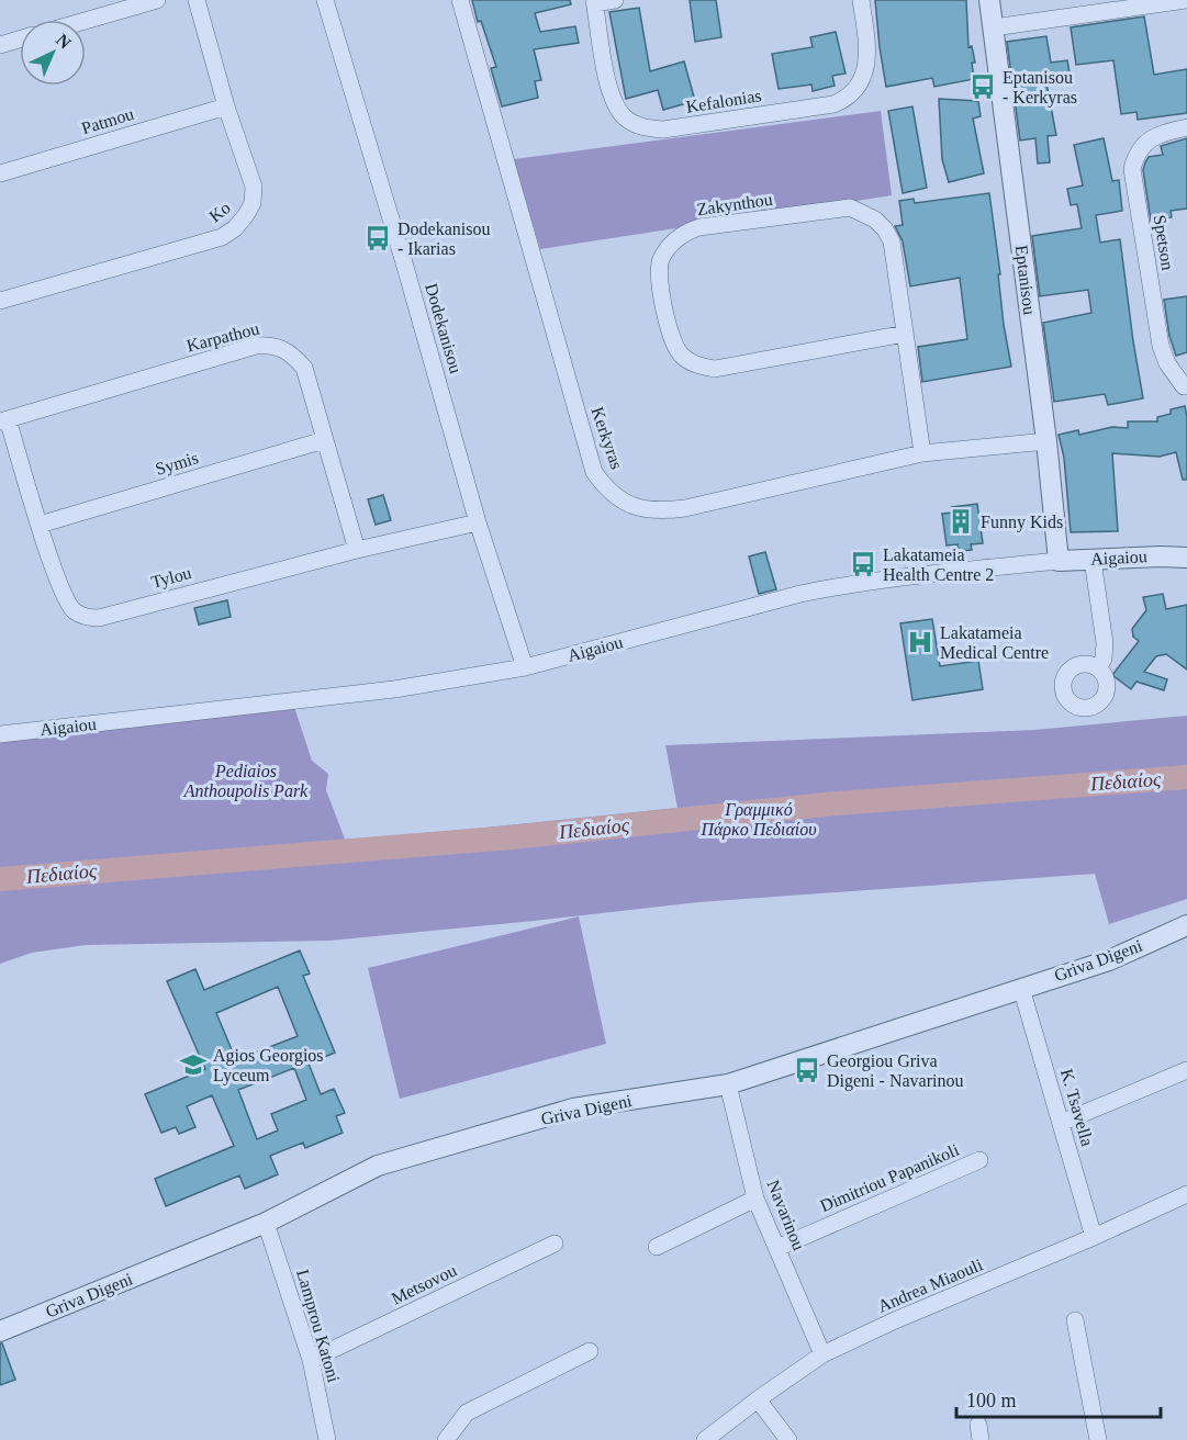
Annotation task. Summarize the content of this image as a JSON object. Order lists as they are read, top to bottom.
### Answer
{
  "streets": {
    "street": [
      "Kefalonias",
      "Patmou",
      "Zakynthou",
      "Ko",
      "Spetson",
      "Eptanisou",
      "Dodekanisou",
      "Karpathou",
      "Kerkyras",
      "Symis",
      "Aigaiou",
      "Tylou",
      "Griva Digeni",
      "K. Tsavella",
      "Dimitriou Papanikoli",
      "Navarinou",
      "Metsovou",
      "Andrea Miaouli",
      "Lamprou Katoni"
    ]
  },
  "crossings": [
    ["Patmou", "Ko"],
    ["Zakynthou", "Kerkyras"],
    ["Eptanisou", "Kerkyras"],
    ["Eptanisou", "Aigaiou"],
    ["Dodekanisou", "Aigaiou"],
    ["Dodekanisou", "Tylou"],
    ["Karpathou", "Symis"],
    ["Karpathou", "Tylou"],
    ["Symis", "Tylou"],
    ["Griva Digeni", "K. Tsavella"],
    ["Griva Digeni", "Navarinou"],
    ["Griva Digeni", "Lamprou Katoni"],
    ["K. Tsavella", "Andrea Miaouli"],
    ["Dimitriou Papanikoli", "Navarinou"],
    ["Navarinou", "Andrea Miaouli"],
    ["Metsovou", "Lamprou Katoni"]
  ],
  "water": ["Πεδιαίος"],
  "parks": ["Pediaios Anthoupolis Park", "Γραμμικό Πάρκο Πεδιαίου"],
  "places": {
    "bus stop": [
      "Eptanisou - Kerkyras",
      "Dodekanisou - Ikarias",
      "Lakatameia Health Centre 2",
      "Georgiou Griva Digeni - Navarinou"
    ],
    "building": ["Funny Kids"],
    "hospital": ["Lakatameia Medical Centre"],
    "school or university": ["Agios Georgios Lyceum"]
  },
  "scale_bar": "100 m",
  "north": "top right"
}
